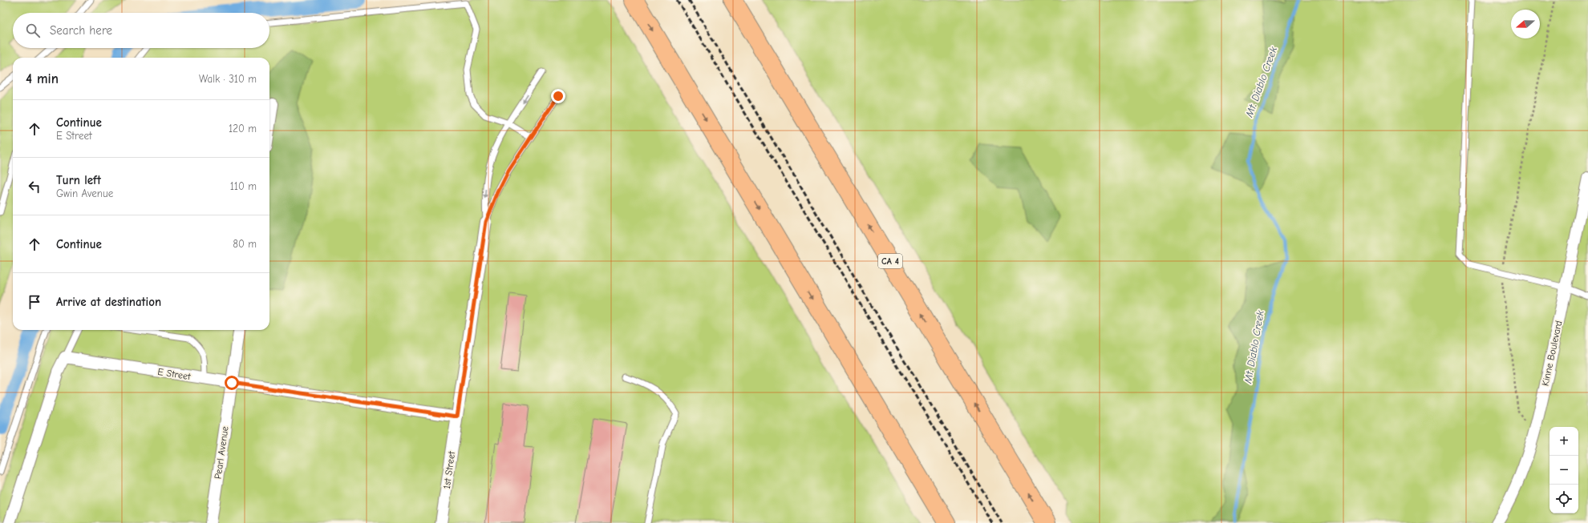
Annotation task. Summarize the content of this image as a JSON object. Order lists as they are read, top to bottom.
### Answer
{
  "streets": {
    "highway": ["CA 4"],
    "street": [
      "Kinne Boulevard",
      "E Street",
      "Pearl Avenue",
      "1st Street"
    ]
  },
  "crossings": [
    ["E Street", "Pearl Avenue"],
    ["E Street", "1st Street"]
  ],
  "water": ["Mt. Diablo Creek"],
  "north": "left",
  "page": {
    "search": "Search here",
    "heading": ["4 min", "Walk · 310 m"],
    "list": [
      ["Continue", "E Street", "120 m"],
      ["Turn left", "Gwin Avenue", "110 m"],
      ["Continue", "80 m"],
      "Arrive at destination"
    ],
    "map_buttons": ["+", "−"]
  }
}
